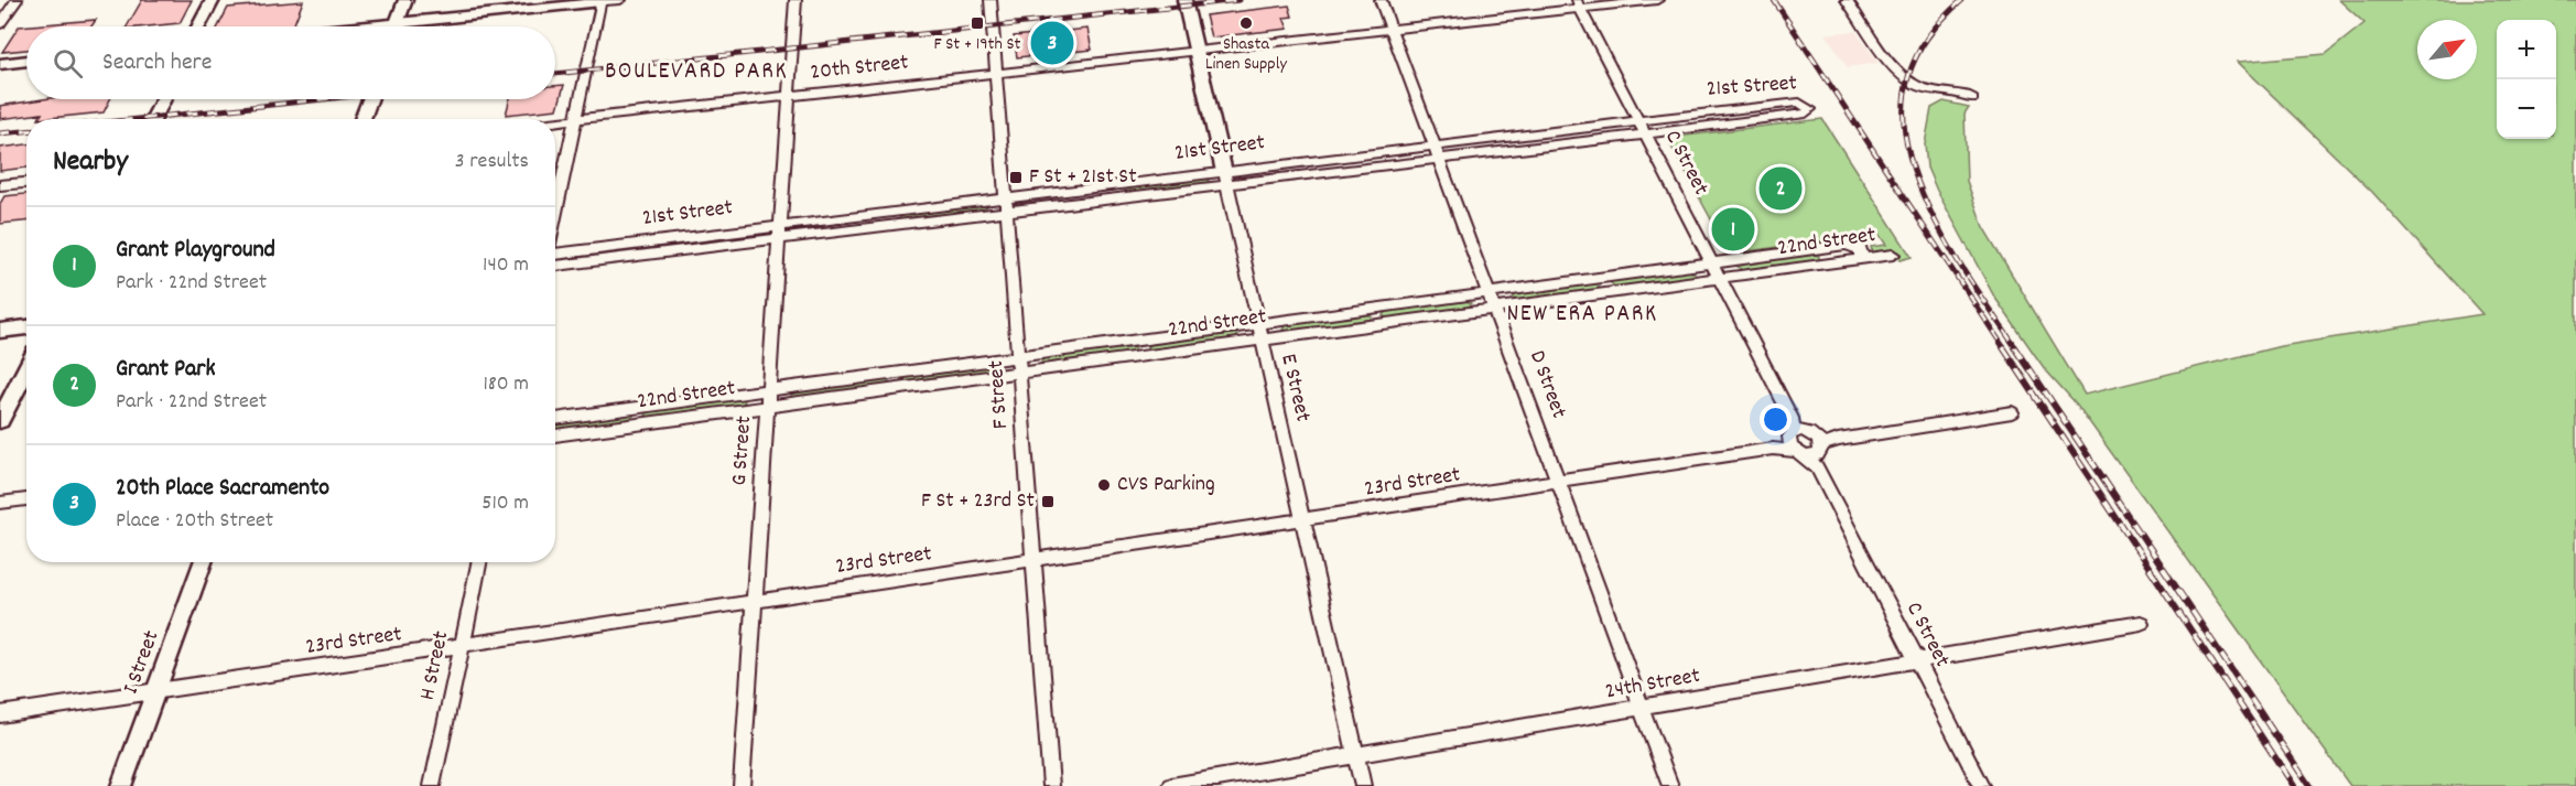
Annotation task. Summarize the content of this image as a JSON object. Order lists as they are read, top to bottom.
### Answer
{
  "streets": {
    "street": [
      "20th Street",
      "21st Street",
      "C Street",
      "22nd Street",
      "D Street",
      "E Street",
      "F Street",
      "G Street",
      "23rd Street",
      "I Street",
      "H Street",
      "24th Street"
    ]
  },
  "crossings": [
    ["20th Street", "C Street"],
    ["20th Street", "D Street"],
    ["20th Street", "E Street"],
    ["20th Street", "F Street"],
    ["20th Street", "G Street"],
    ["21st Street", "C Street"],
    ["21st Street", "D Street"],
    ["21st Street", "E Street"],
    ["21st Street", "F Street"],
    ["21st Street", "G Street"],
    ["C Street", "22nd Street"],
    ["C Street", "23rd Street"],
    ["C Street", "24th Street"],
    ["22nd Street", "D Street"],
    ["22nd Street", "E Street"],
    ["22nd Street", "F Street"],
    ["22nd Street", "G Street"],
    ["D Street", "23rd Street"],
    ["D Street", "24th Street"],
    ["E Street", "23rd Street"],
    ["E Street", "24th Street"],
    ["F Street", "23rd Street"],
    ["G Street", "23rd Street"],
    ["23rd Street", "I Street"],
    ["23rd Street", "H Street"]
  ],
  "districts": ["BOULEVARD PARK", "NEW ERA PARK"],
  "places": {
    "transit": ["F St + 19th St", "F St + 21st St", "F St + 23rd St"],
    "other": ["Shasta Linen Supply", "CVS Parking"]
  },
  "north": "top right",
  "page": {
    "pins": ["3", "2", "1"],
    "map_buttons": ["+", "−"],
    "search": "Search here",
    "heading": ["Nearby", "3 results"],
    "list": [
      {
        "mark": "1",
        "name": "Grant Playground",
        "note": "Park · 22nd Street",
        "value": "140 m"
      },
      {
        "mark": "2",
        "name": "Grant Park",
        "note": "Park · 22nd Street",
        "value": "180 m"
      },
      {
        "mark": "3",
        "name": "20th Place Sacramento",
        "note": "Place · 20th Street",
        "value": "510 m"
      }
    ]
  }
}
